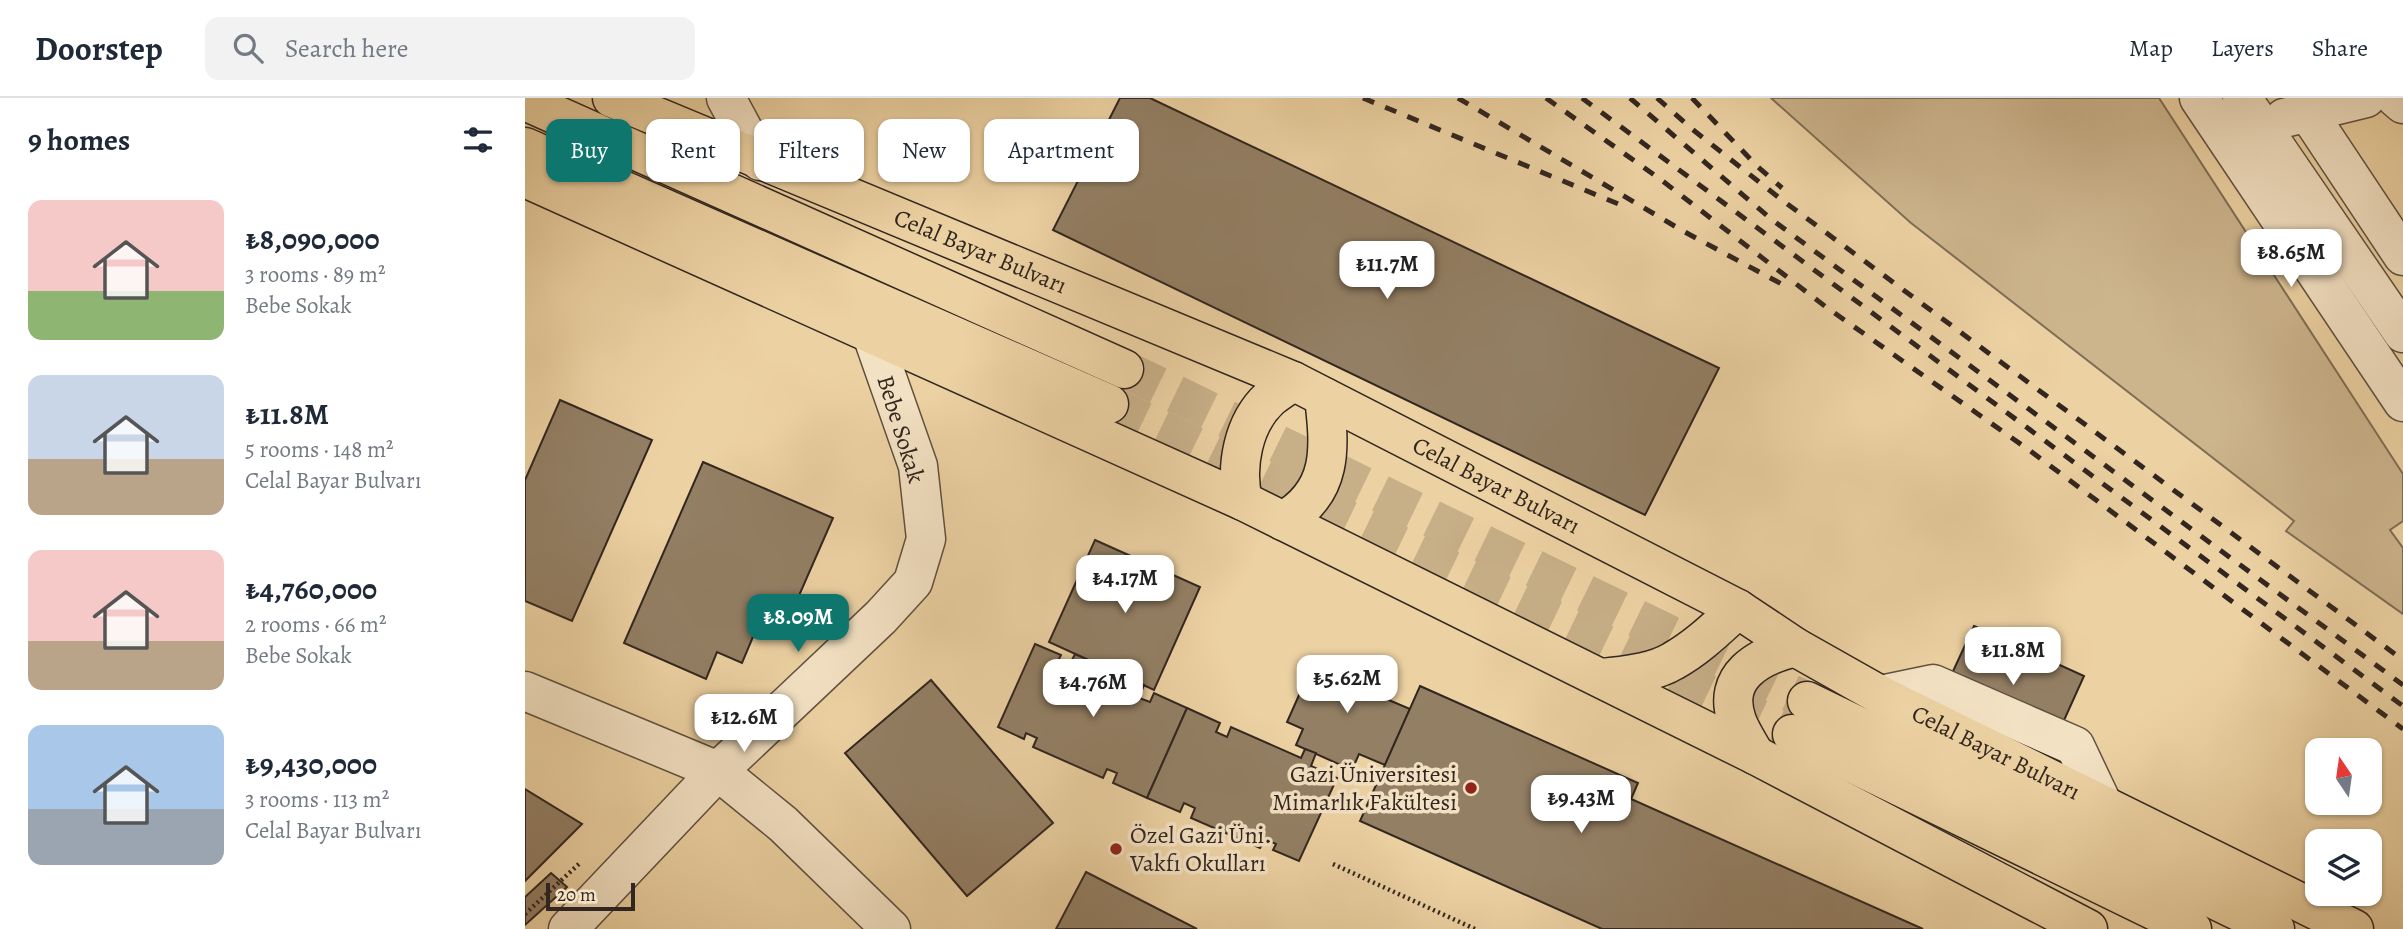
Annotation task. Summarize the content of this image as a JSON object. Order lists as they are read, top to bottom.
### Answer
{
  "streets": {
    "main road": ["Celal Bayar Bulvarı"],
    "street": ["Bebe Sokak"]
  },
  "places": ["Gazi Üniversitesi Mimarlık Fakültesi", "Özel Gazi Üni. Vakfı Okulları"],
  "scale_bar": "20 m",
  "north": "top",
  "page": {
    "header": "Doorstep",
    "search": "Search here",
    "nav": ["Map", "Layers", "Share"],
    "heading": "9 homes",
    "chip": [
      "Buy",
      "Rent",
      "Filters",
      "New",
      "Apartment"
    ],
    "list": [
      {
        "name": "₺8,090,000",
        "note": "3 rooms · 89 m² · Bebe Sokak"
      },
      {
        "name": "₺11.8M",
        "note": "5 rooms · 148 m² · Celal Bayar Bulvarı"
      },
      {
        "name": "₺4,760,000",
        "note": "2 rooms · 66 m² · Bebe Sokak"
      },
      {
        "name": "₺9,430,000",
        "note": "3 rooms · 113 m² · Celal Bayar Bulvarı"
      }
    ],
    "price": [
      "₺8.65M",
      "₺11.7M",
      "₺4.17M",
      "₺8.09M",
      "₺11.8M",
      "₺5.62M",
      "₺4.76M",
      "₺12.6M",
      "₺9.43M"
    ],
    "scale": "20 m"
  }
}
